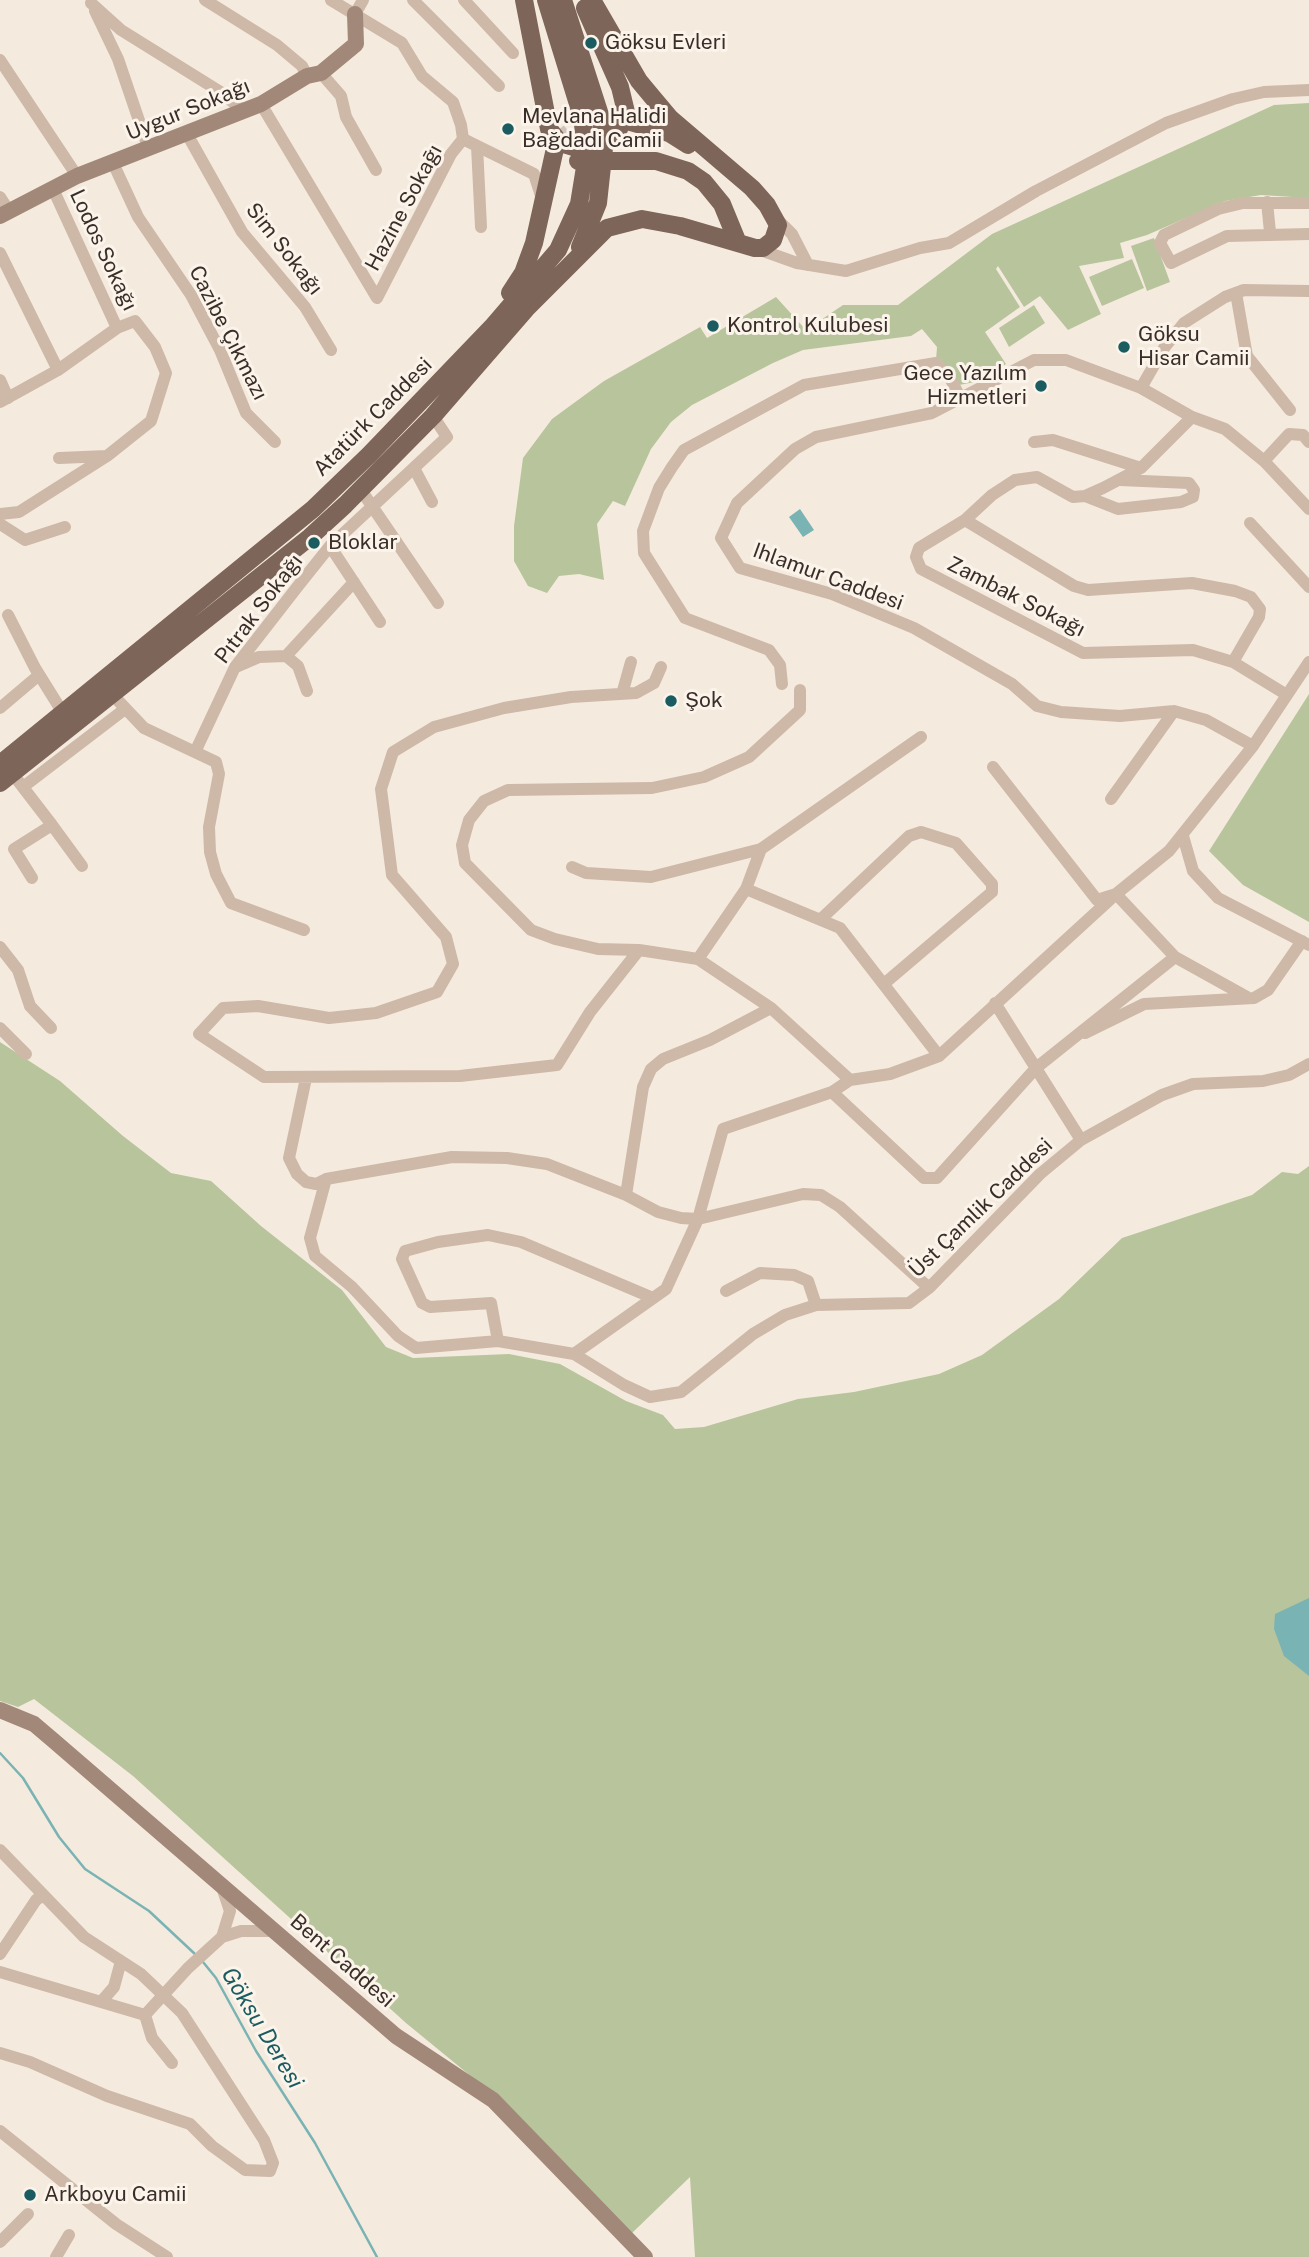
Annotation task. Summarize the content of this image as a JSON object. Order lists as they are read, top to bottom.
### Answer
{
  "streets": {
    "main road": ["Atatürk Caddesi"],
    "street": [
      "Uygur Sokağı",
      "Hazine Sokaḡı",
      "Sim Sokağı",
      "Lodos Sokağı",
      "Cazibe Çıkmazı",
      "Ihlamur Caddesi",
      "Zambak Sokağı",
      "Pıtrak Sokağı",
      "Üst Çamlik Caddesi",
      "Bent Caddesi"
    ]
  },
  "crossings": [
    ["Uygur Sokağı", "Hazine Sokaḡı"],
    ["Uygur Sokağı", "Sim Sokağı"],
    ["Uygur Sokağı", "Lodos Sokağı"],
    ["Uygur Sokağı", "Cazibe Çıkmazı"],
    ["Atatürk Caddesi", "Pıtrak Sokağı"]
  ],
  "water": ["Göksu Deresi"],
  "places": [
    "Göksu Evleri",
    "Mevlana Halidi Bağdadi Camii",
    "Kontrol Kulubesi",
    "Göksu Hisar Camii",
    "Gece Yazılım Hizmetleri",
    "Bloklar",
    "Şok",
    "Arkboyu Camii"
  ]
}
